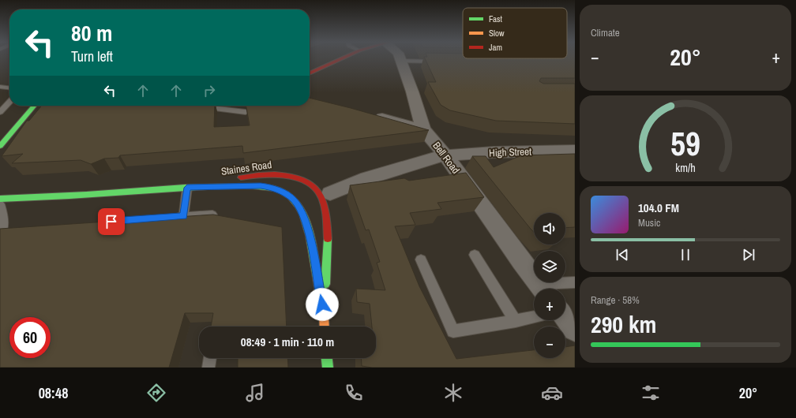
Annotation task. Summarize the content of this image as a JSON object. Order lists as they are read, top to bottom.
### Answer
{
  "streets": {
    "main road": ["Staines Road"],
    "street": ["High Street", "Bell Road"]
  },
  "crossings": [
    ["High Street", "Bell Road"]
  ],
  "legend": ["Fast", "Slow", "Jam"],
  "page": {
    "tile": [
      "Climate",
      ["Range · 58%", "290 km"]
    ],
    "turn": ["80 m", "Turn left"],
    "heat": ["−", "20°", "+"],
    "song": ["104.0 FM", "Music"],
    "map_buttons": ["+", "−"],
    "limit": "60",
    "trip": "08:49 · 1 min · 110 m",
    "tabs": ["08:48", "20°"],
    "gauge": ["59", "km/h"]
  }
}
